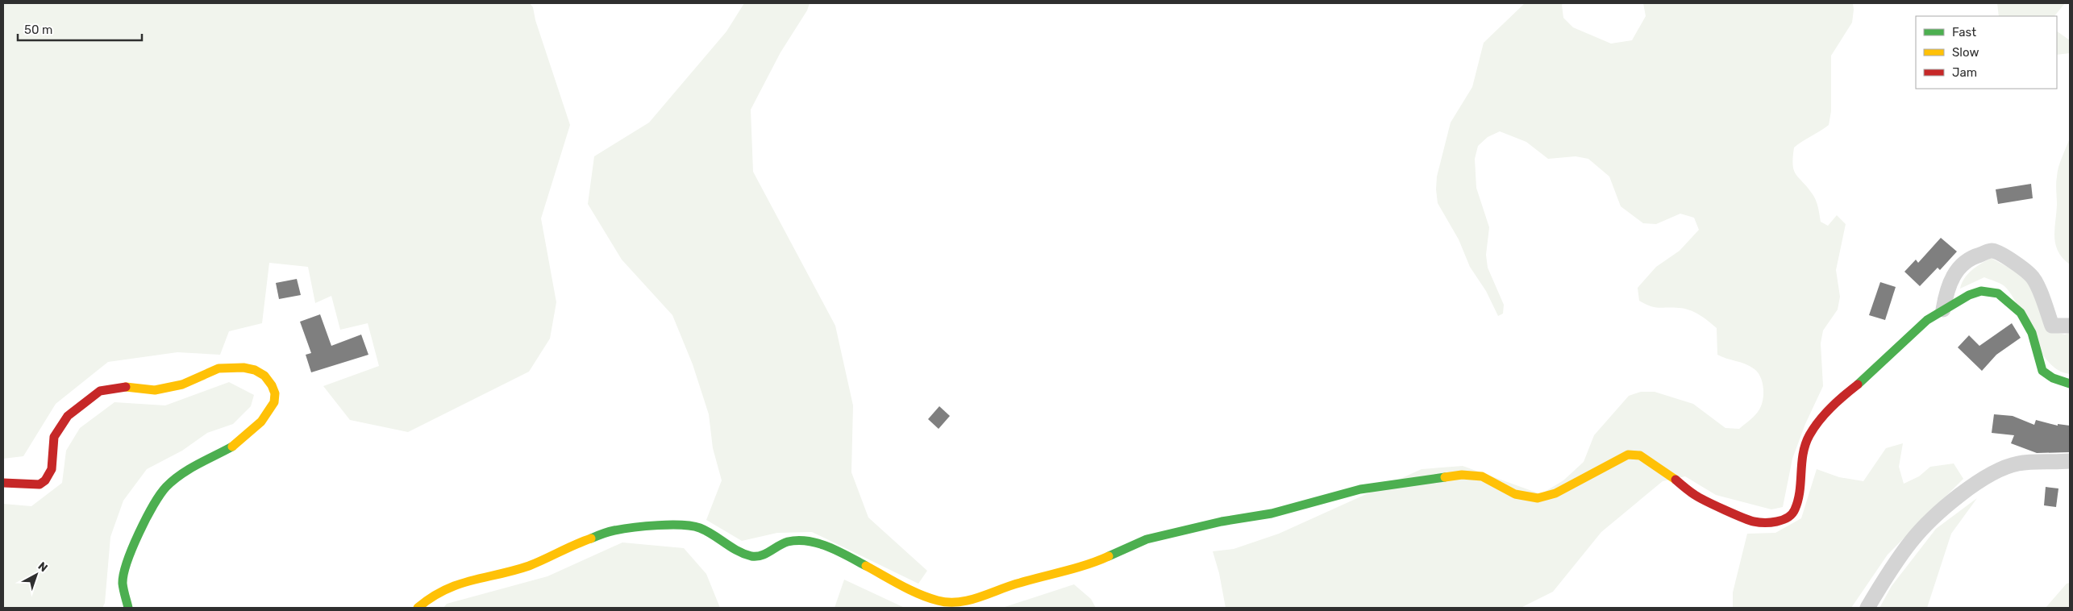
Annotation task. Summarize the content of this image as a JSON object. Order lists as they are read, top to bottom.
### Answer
{
  "legend": ["Fast", "Slow", "Jam"],
  "scale_bar": "50 m",
  "north": "top right"
}
